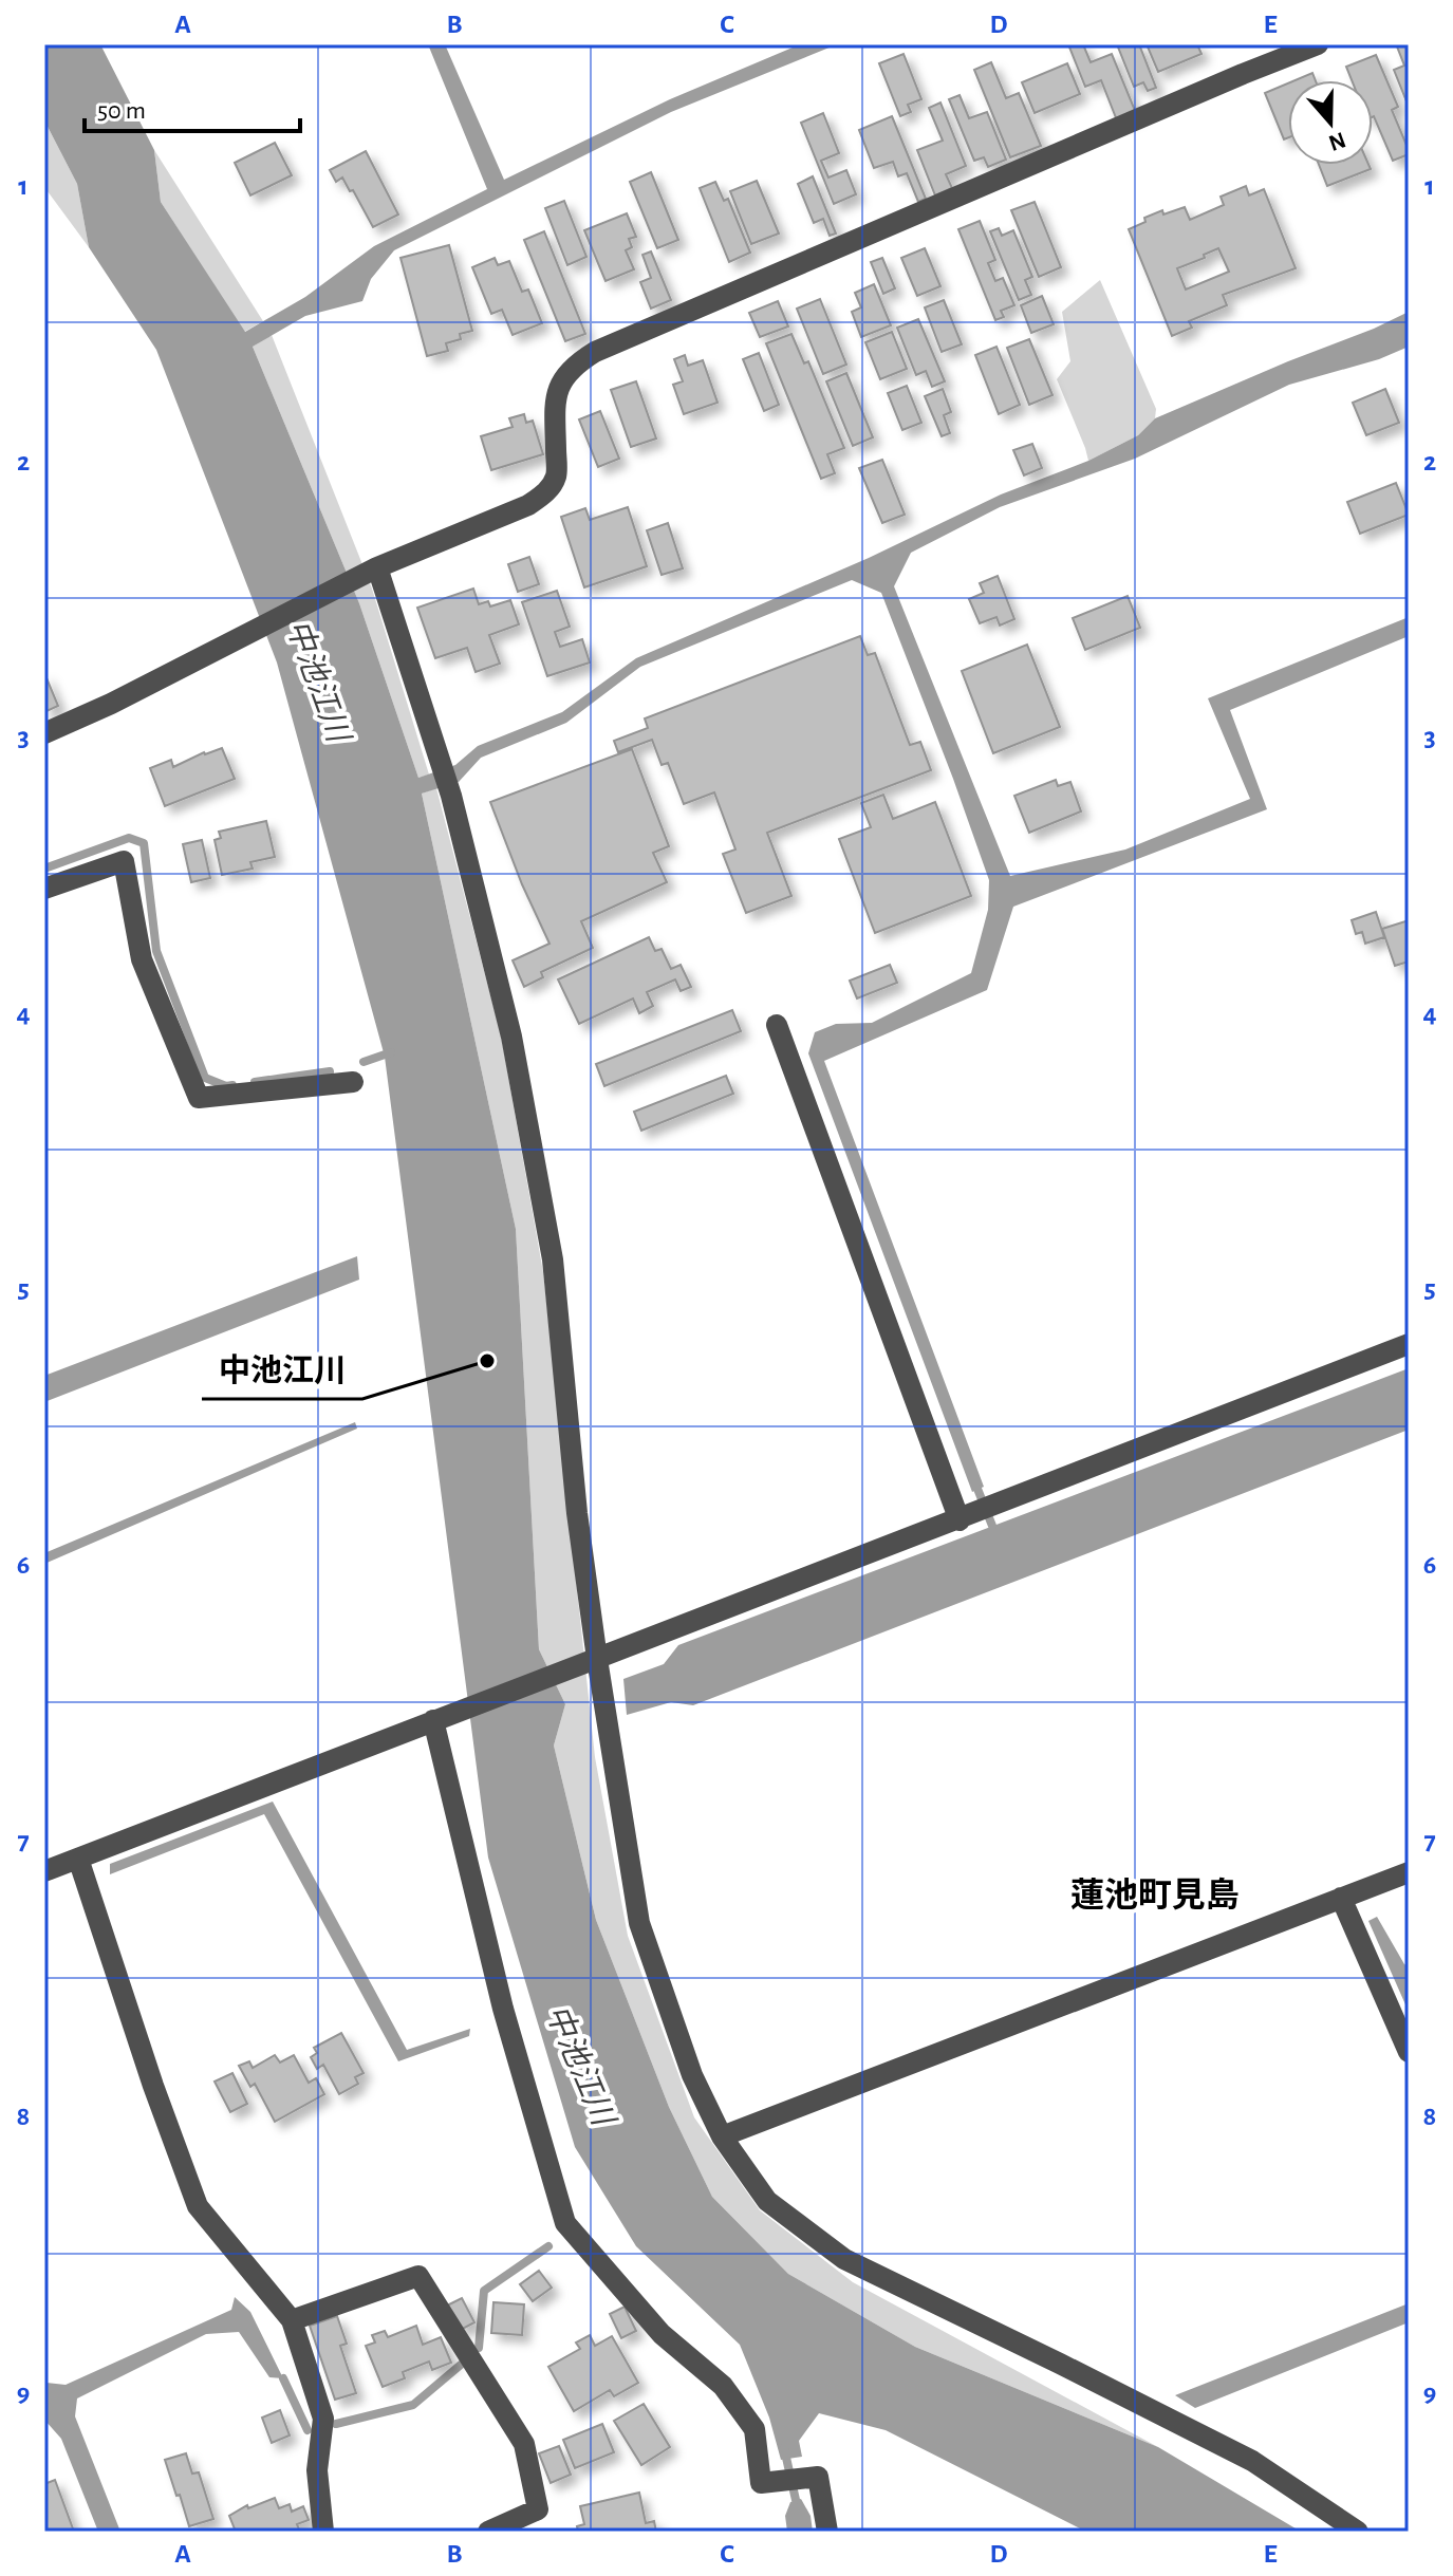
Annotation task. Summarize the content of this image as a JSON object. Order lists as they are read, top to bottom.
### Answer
{
  "districts": ["蓮池町見島"],
  "water": ["中池江川"],
  "places": ["中池江川"],
  "scale_bar": "50 m",
  "north": "bottom",
  "grid": {
    "columns": [
      "A",
      "B",
      "C",
      "D",
      "E"
    ],
    "rows": [
      "1",
      "2",
      "3",
      "4",
      "5",
      "6",
      "7",
      "8",
      "9"
    ]
  }
}
